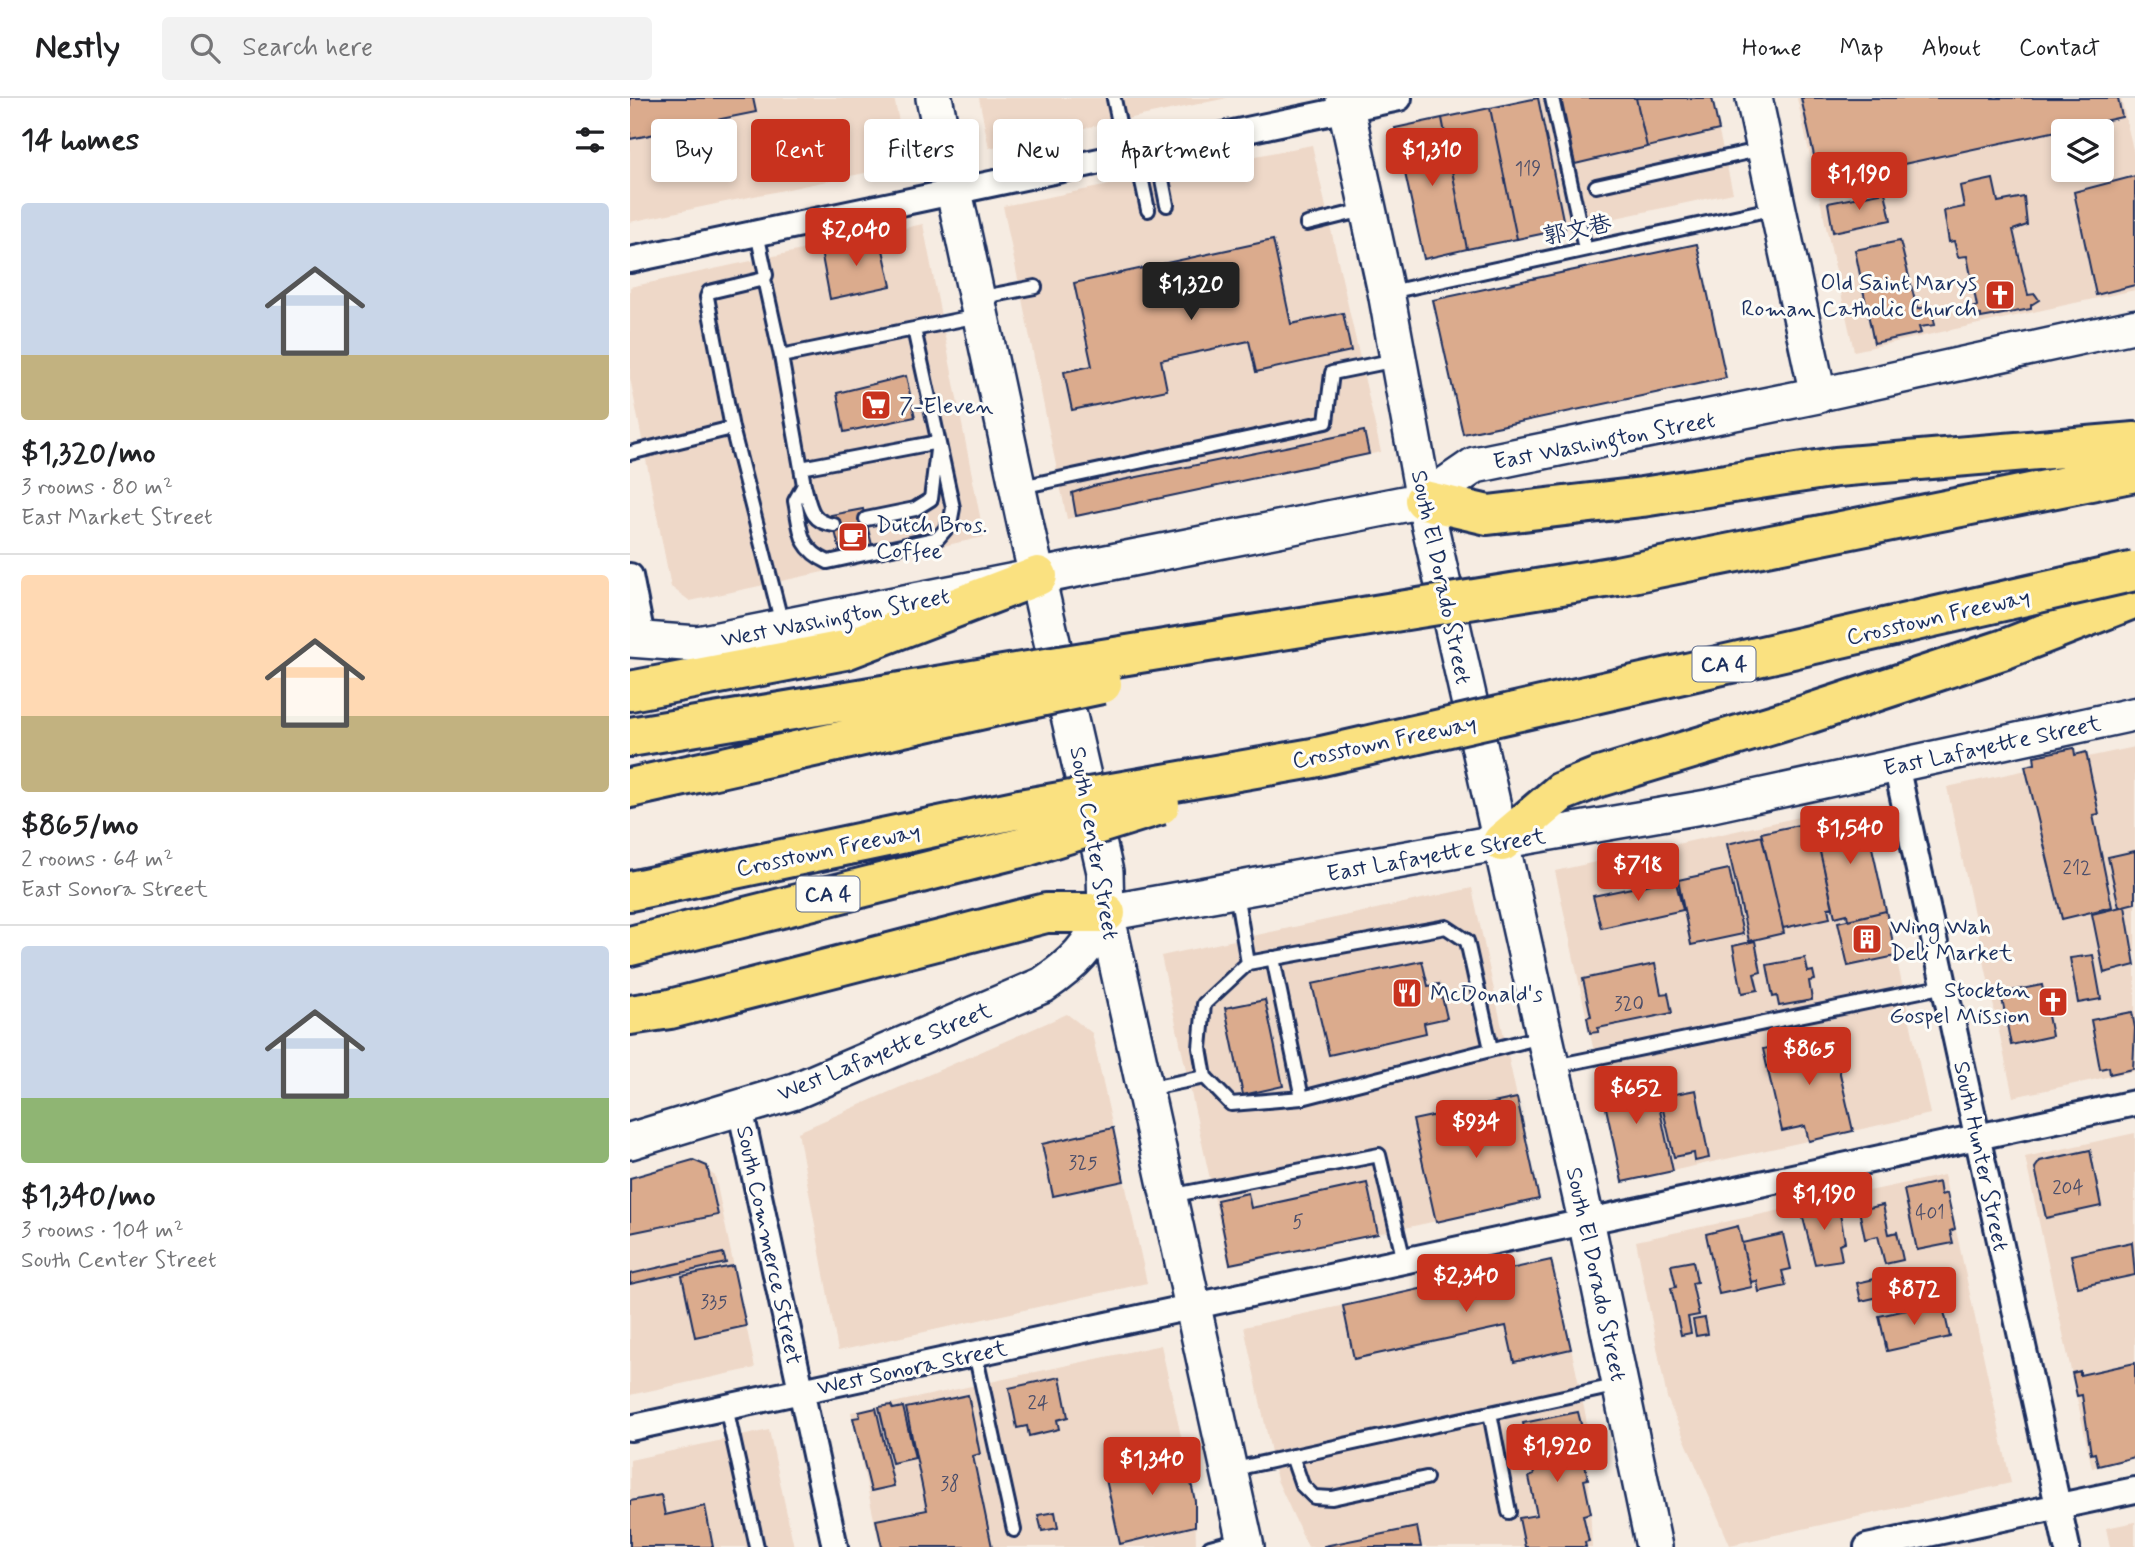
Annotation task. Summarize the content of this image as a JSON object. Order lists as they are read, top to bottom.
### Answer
{
  "streets": {
    "highway": ["Crosstown Freeway", "CA 4"],
    "main road": [
      "East Washington Street",
      "South El Dorado Street",
      "West Washington Street",
      "East Lafayette Street",
      "South Center Street",
      "West Lafayette Street"
    ],
    "street": ["South Hunter Street", "South Commerce Street", "West Sonora Street"],
    "lane": ["郭文巷"]
  },
  "crossings": [
    ["郭文巷", "South El Dorado Street"],
    ["East Washington Street", "South El Dorado Street"],
    ["East Washington Street", "West Washington Street"],
    ["East Washington Street", "South Center Street"],
    ["South El Dorado Street", "East Lafayette Street"],
    ["South El Dorado Street", "West Sonora Street"],
    ["Crosstown Freeway", "CA 4"],
    ["West Washington Street", "South Center Street"],
    ["East Lafayette Street", "South Center Street"],
    ["East Lafayette Street", "West Lafayette Street"],
    ["East Lafayette Street", "South Hunter Street"],
    ["South Center Street", "West Lafayette Street"],
    ["South Center Street", "West Sonora Street"],
    ["West Lafayette Street", "South Commerce Street"],
    ["South Hunter Street", "West Sonora Street"],
    ["South Commerce Street", "West Sonora Street"]
  ],
  "places": {
    "church": ["Old Saint Marys Roman Catholic Church", "Stockton Gospel Mission"],
    "supermarket": ["7-Eleven"],
    "cafe": ["Dutch Bros. Coffee"],
    "building": ["Wing Wah Deli Market"],
    "restaurant": ["McDonald's"]
  },
  "house_numbers": [
    "119",
    "212",
    "320",
    "325",
    "204",
    "401",
    "5",
    "335",
    "24",
    "38"
  ],
  "page": {
    "header": "Nestly",
    "search": "Search here",
    "nav": [
      "Home",
      "Map",
      "About",
      "Contact"
    ],
    "heading": "14 homes",
    "chip": [
      "Buy",
      "Rent",
      "Filters",
      "New",
      "Apartment"
    ],
    "price": [
      "$1,310",
      "$1,190",
      "$2,040",
      "$1,320",
      "$1,540",
      "$718",
      "$865",
      "$652",
      "$934",
      "$1,190",
      "$2,340",
      "$872",
      "$1,920",
      "$1,340"
    ],
    "list": [
      {
        "name": "$1,320/mo",
        "note": "3 rooms · 80 m² · East Market Street"
      },
      {
        "name": "$865/mo",
        "note": "2 rooms · 64 m² · East Sonora Street"
      },
      {
        "name": "$1,340/mo",
        "note": "3 rooms · 104 m² · South Center Street"
      }
    ]
  }
}
